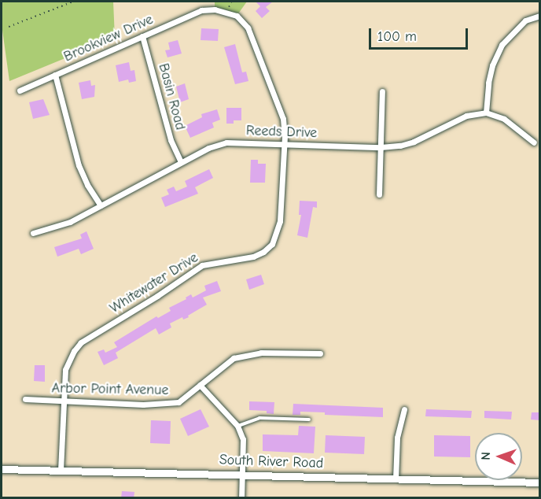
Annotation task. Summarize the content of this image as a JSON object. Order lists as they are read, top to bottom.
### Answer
{
  "streets": {
    "street": [
      "Brookview Drive",
      "Basin Road",
      "Reeds Drive",
      "Whitewater Drive",
      "Arbor Point Avenue",
      "South River Road"
    ]
  },
  "crossings": [
    ["Brookview Drive", "Basin Road"],
    ["Brookview Drive", "Reeds Drive"],
    ["Brookview Drive", "Whitewater Drive"],
    ["Basin Road", "Reeds Drive"],
    ["Reeds Drive", "Whitewater Drive"],
    ["Whitewater Drive", "Arbor Point Avenue"],
    ["Whitewater Drive", "South River Road"]
  ],
  "scale_bar": "100 m",
  "north": "left"
}
